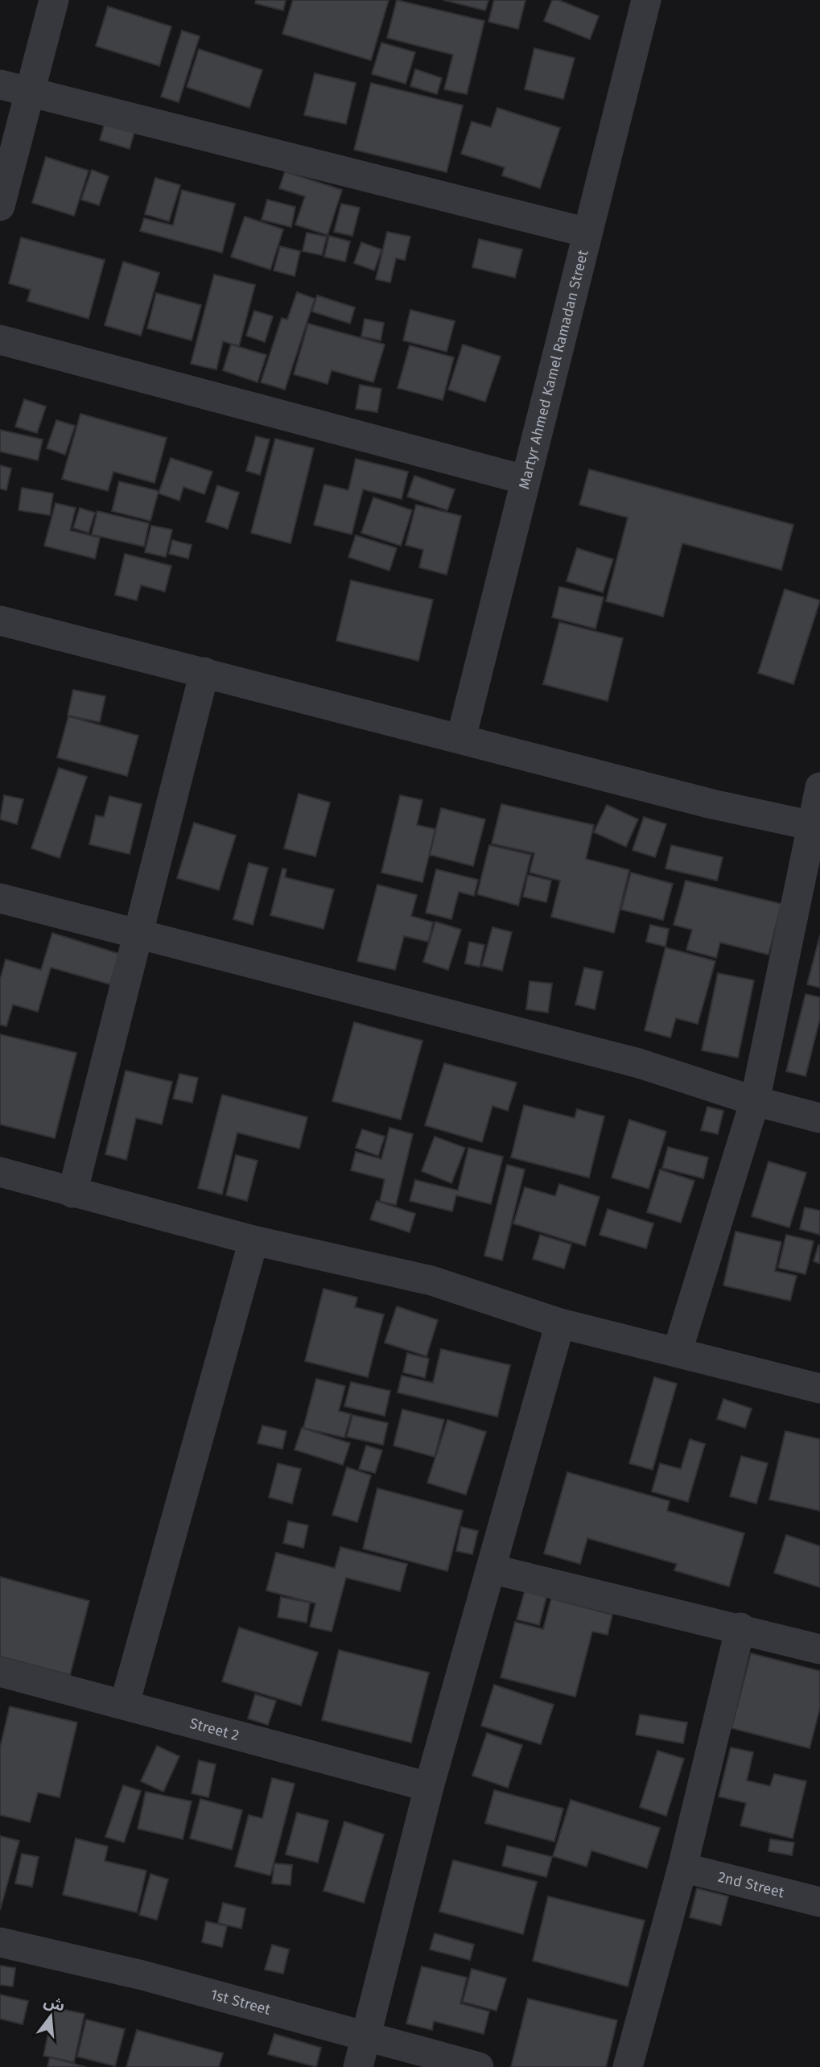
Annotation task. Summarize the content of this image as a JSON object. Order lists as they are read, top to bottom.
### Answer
{
  "streets": {
    "street": [
      "Martyr Ahmed Kamel Ramadan Street",
      "Street 2",
      "2nd Street",
      "1st Street"
    ]
  },
  "north": "top"
}
